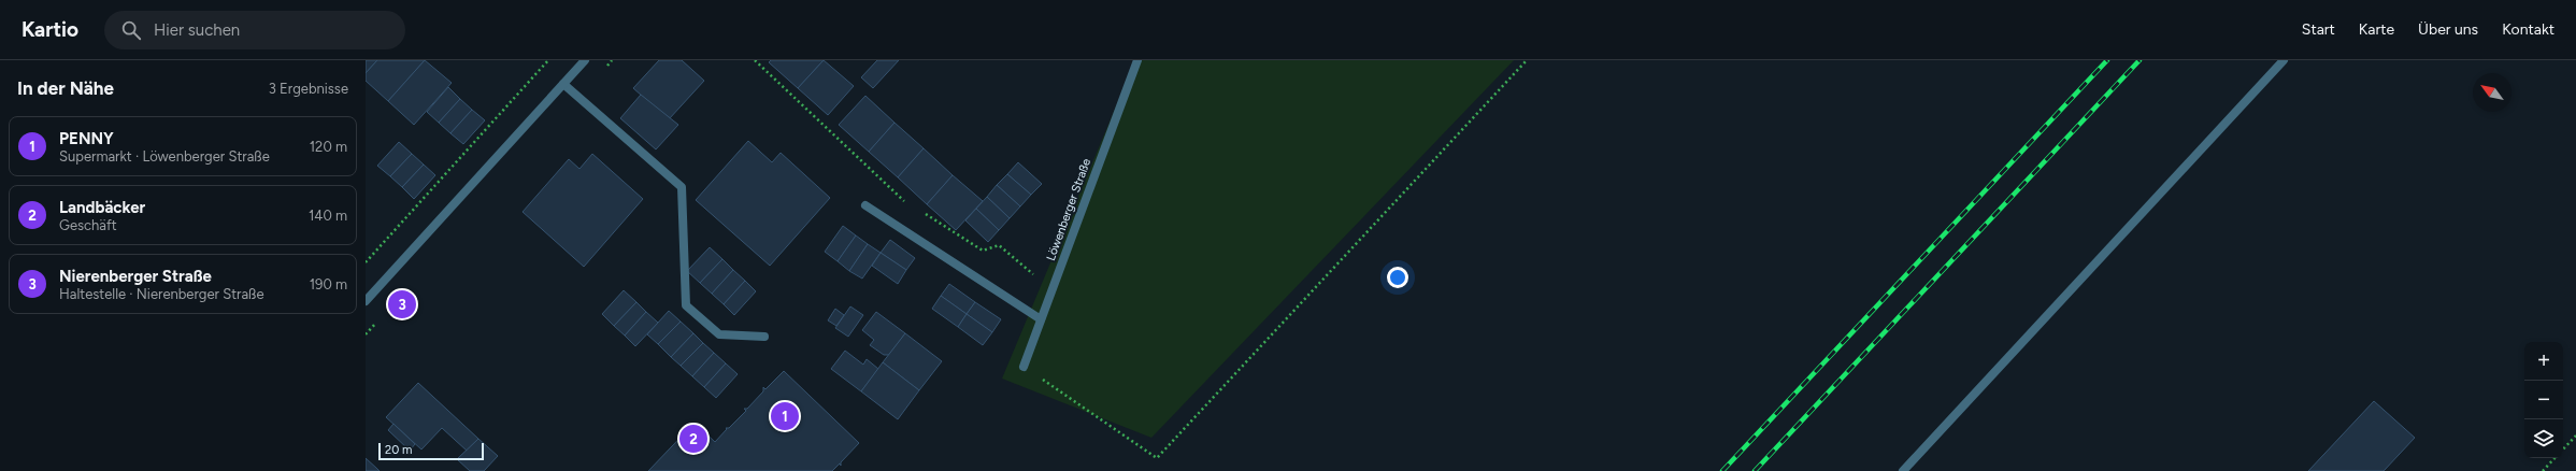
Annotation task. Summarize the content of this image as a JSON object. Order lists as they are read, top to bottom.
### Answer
{
  "streets": {
    "street": ["Löwenberger Straße"]
  },
  "scale_bar": "20 m",
  "north": "top left",
  "page": {
    "header": "Kartio",
    "search": "Hier suchen",
    "nav": [
      "Start",
      "Karte",
      "Über uns",
      "Kontakt"
    ],
    "heading": ["In der Nähe", "3 Ergebnisse"],
    "list": [
      {
        "mark": "1",
        "name": "PENNY",
        "note": "Supermarkt · Löwenberger Straße",
        "value": "120 m"
      },
      {
        "mark": "2",
        "name": "Landbäcker",
        "note": "Geschäft",
        "value": "140 m"
      },
      {
        "mark": "3",
        "name": "Nierenberger Straße",
        "note": "Haltestelle · Nierenberger Straße",
        "value": "190 m"
      }
    ],
    "pins": ["3", "1", "2"],
    "map_buttons": ["+", "−"],
    "scale": "20 m"
  }
}
